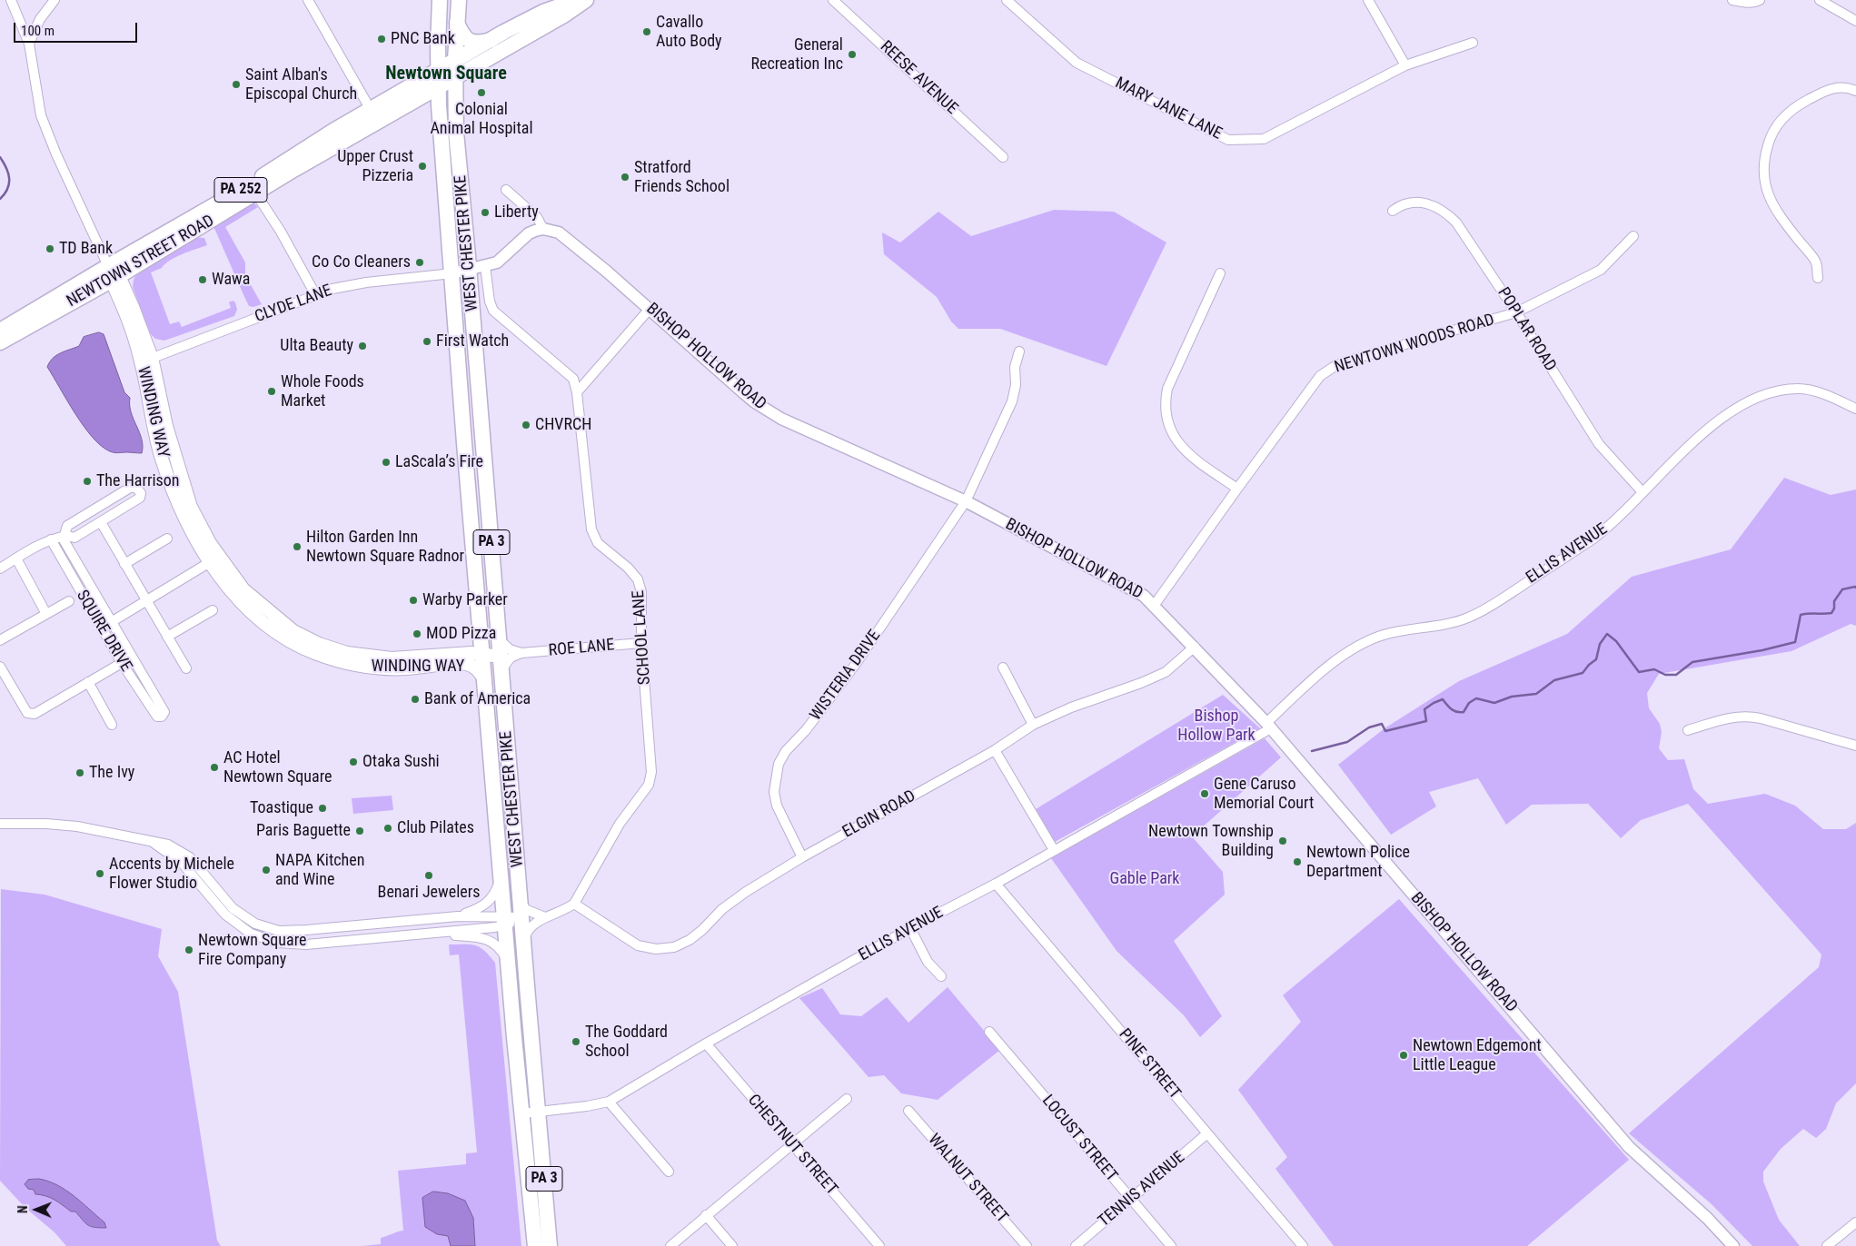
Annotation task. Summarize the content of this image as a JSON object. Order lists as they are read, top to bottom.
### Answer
{
  "streets": {
    "main road": [
      "PA 252",
      "WEST CHESTER PIKE",
      "NEWTOWN STREET ROAD",
      "WINDING WAY",
      "PA 3"
    ],
    "street": [
      "REESE AVENUE",
      "MARY JANE LANE",
      "CLYDE LANE",
      "POPLAR ROAD",
      "NEWTOWN WOODS ROAD",
      "BISHOP HOLLOW ROAD",
      "ELLIS AVENUE",
      "SQUIRE DRIVE",
      "SCHOOL LANE",
      "ROE LANE",
      "WISTERIA DRIVE",
      "ELGIN ROAD",
      "PINE STREET",
      "LOCUST STREET",
      "CHESTNUT STREET",
      "WALNUT STREET",
      "TENNIS AVENUE"
    ]
  },
  "crossings": [
    ["WEST CHESTER PIKE", "NEWTOWN STREET ROAD"],
    ["WEST CHESTER PIKE", "CLYDE LANE"],
    ["WEST CHESTER PIKE", "WINDING WAY"],
    ["WEST CHESTER PIKE", "ELLIS AVENUE"],
    ["NEWTOWN STREET ROAD", "WINDING WAY"],
    ["CLYDE LANE", "WINDING WAY"],
    ["POPLAR ROAD", "NEWTOWN WOODS ROAD"],
    ["POPLAR ROAD", "ELLIS AVENUE"],
    ["NEWTOWN WOODS ROAD", "BISHOP HOLLOW ROAD"],
    ["BISHOP HOLLOW ROAD", "ELLIS AVENUE"],
    ["BISHOP HOLLOW ROAD", "WISTERIA DRIVE"],
    ["BISHOP HOLLOW ROAD", "ELGIN ROAD"],
    ["ELLIS AVENUE", "PINE STREET"],
    ["ELLIS AVENUE", "CHESTNUT STREET"],
    ["SCHOOL LANE", "ROE LANE"],
    ["SCHOOL LANE", "ELGIN ROAD"],
    ["WISTERIA DRIVE", "ELGIN ROAD"],
    ["PINE STREET", "TENNIS AVENUE"],
    ["LOCUST STREET", "TENNIS AVENUE"]
  ],
  "districts": ["Newtown Square"],
  "parks": ["Bishop Hollow Park", "Gable Park"],
  "places": [
    "Cavallo Auto Body",
    "PNC Bank",
    "General Recreation Inc",
    "Saint Alban's Episcopal Church",
    "Colonial Animal Hospital",
    "Upper Crust Pizzeria",
    "Stratford Friends School",
    "Liberty",
    "TD Bank",
    "Co Co Cleaners",
    "Wawa",
    "First Watch",
    "Ulta Beauty",
    "Whole Foods Market",
    "CHVRCH",
    "LaScala’s Fire",
    "The Harrison",
    "Hilton Garden Inn Newtown Square Radnor",
    "Warby Parker",
    "MOD Pizza",
    "Bank of America",
    "Otaka Sushi",
    "AC Hotel Newtown Square",
    "The Ivy",
    "Gene Caruso Memorial Court",
    "Toastique",
    "Club Pilates",
    "Paris Baguette",
    "Newtown Township Building",
    "Newtown Police Department",
    "NAPA Kitchen and Wine",
    "Accents by Michele Flower Studio",
    "Benari Jewelers",
    "Newtown Square Fire Company",
    "The Goddard School",
    "Newtown Edgemont Little League"
  ],
  "scale_bar": "100 m",
  "north": "left"
}
